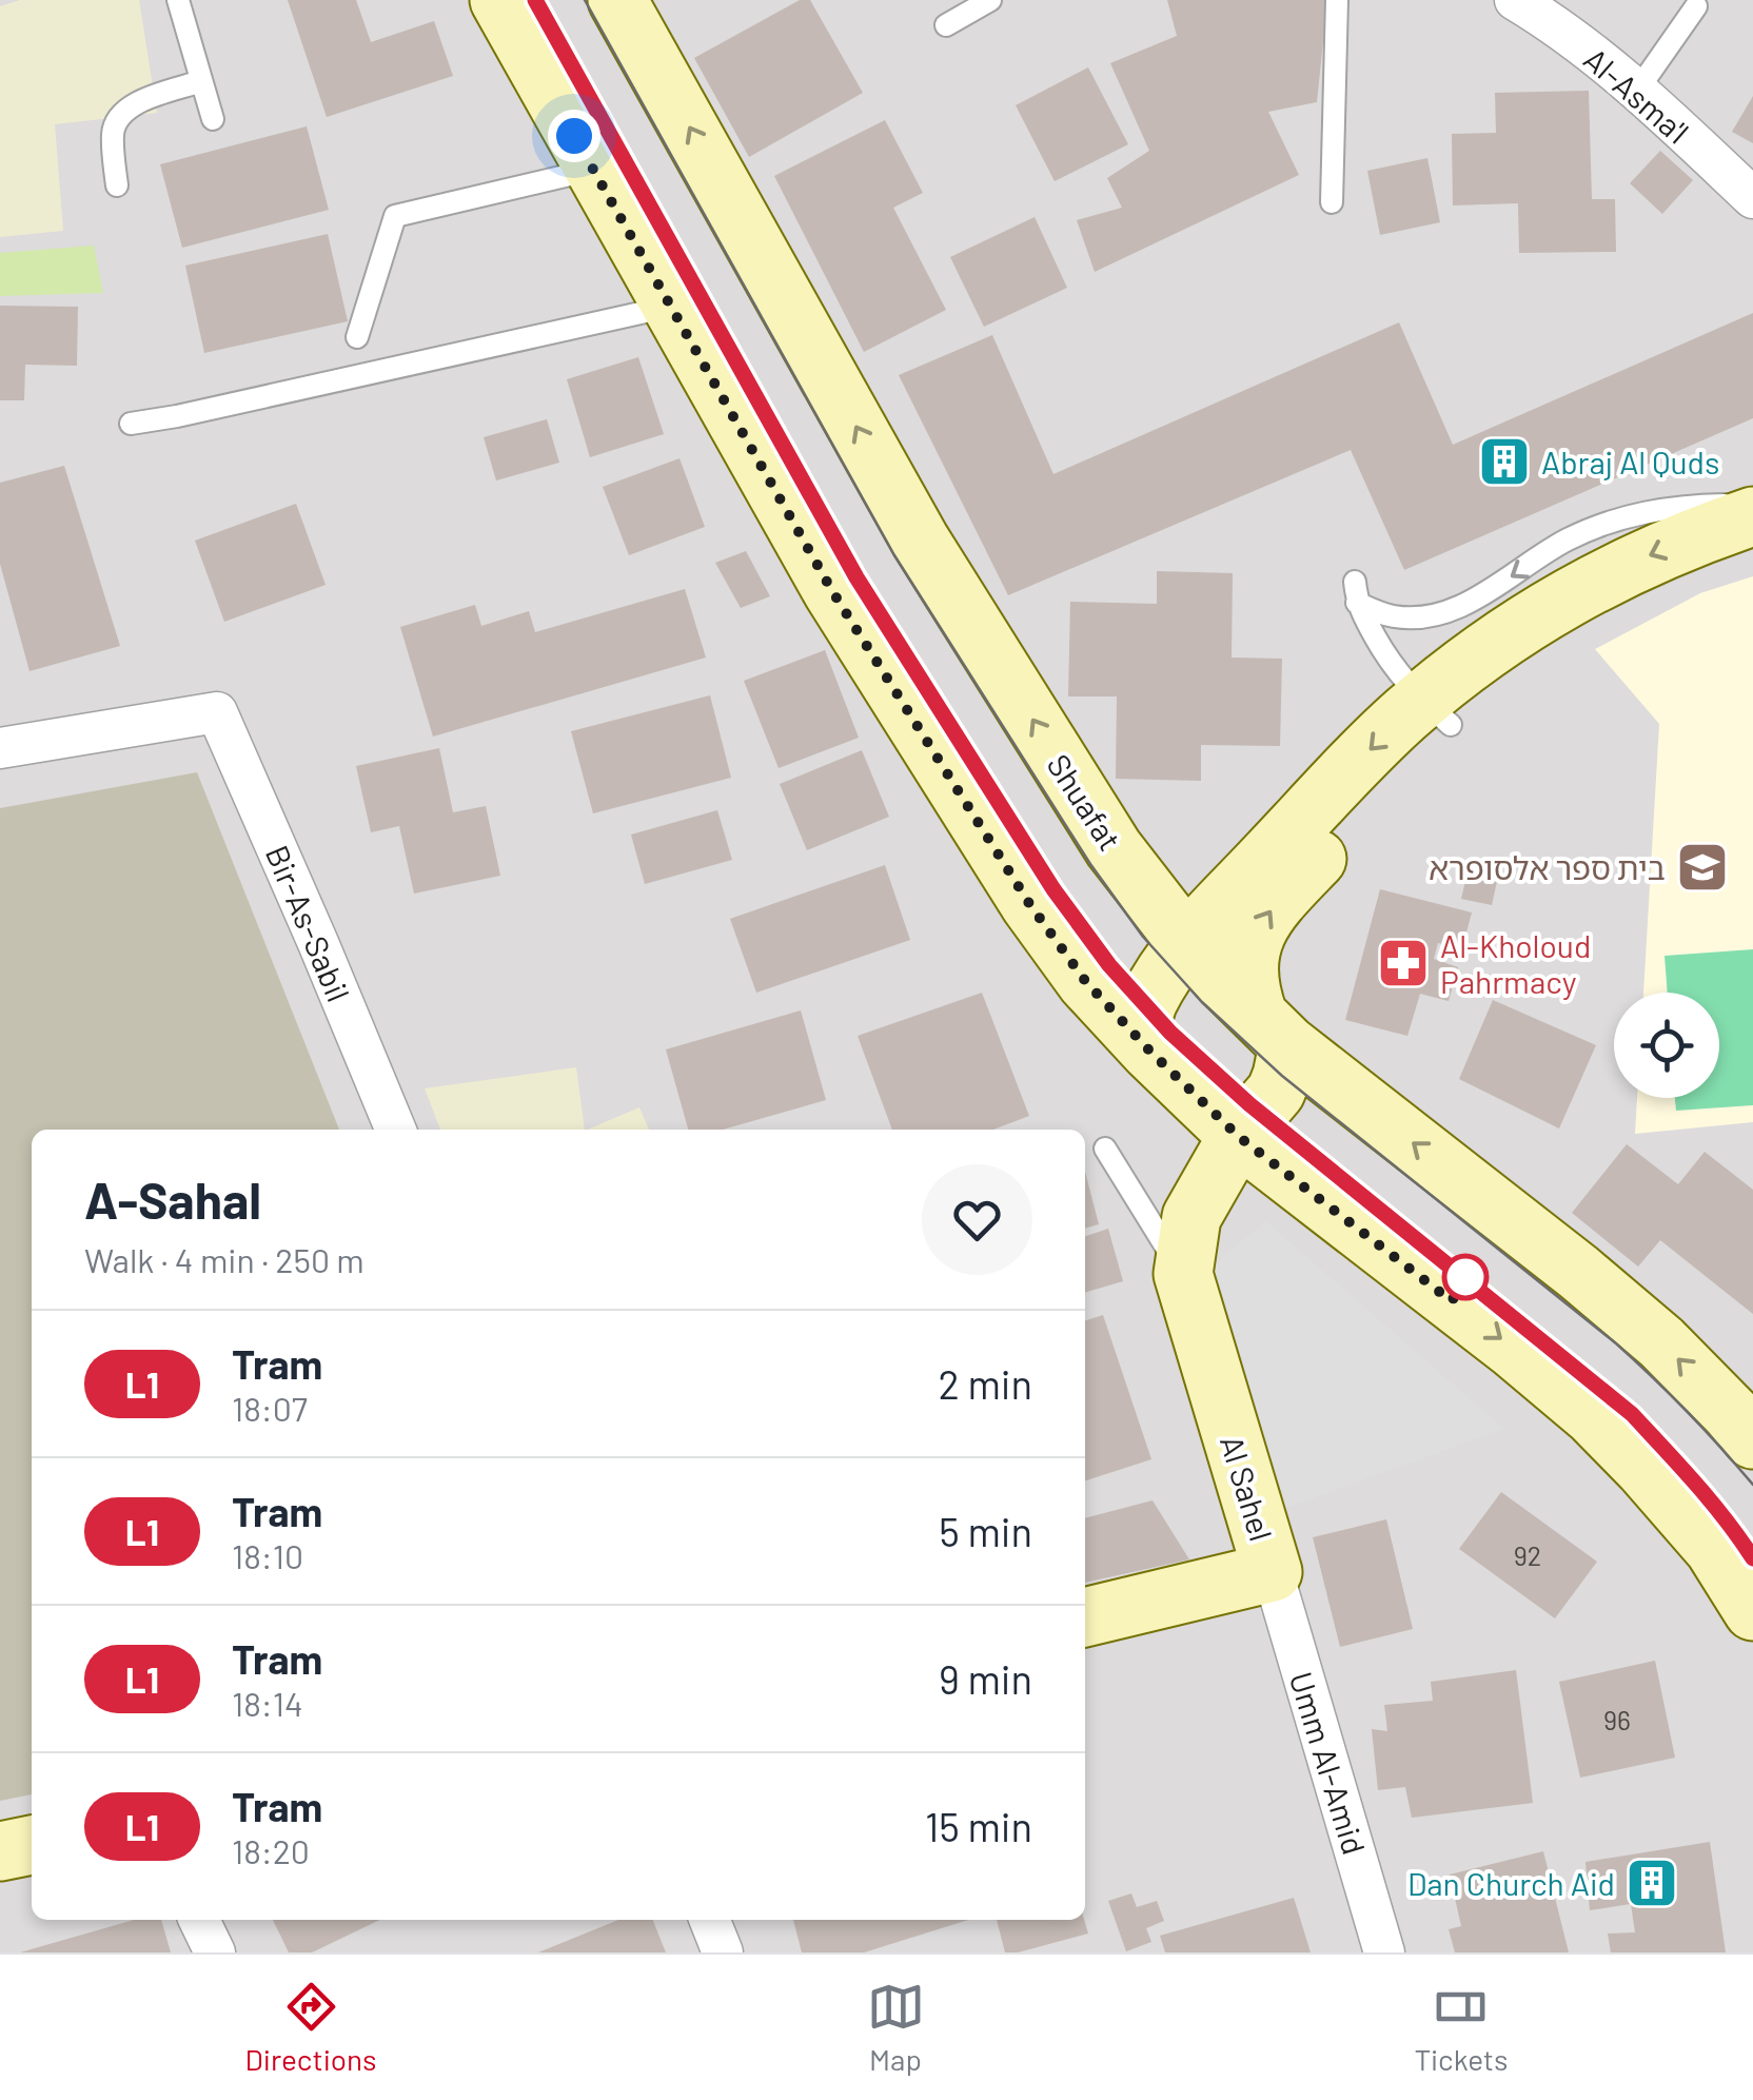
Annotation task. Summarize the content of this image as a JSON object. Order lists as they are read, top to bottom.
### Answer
{
  "streets": {
    "street": [
      "Al-Asma'l",
      "Shuafat",
      "Bir-As-Sabil",
      "Al Sahel",
      "Umm Al-Amid"
    ]
  },
  "crossings": [
    ["Al Sahel", "Umm Al-Amid"]
  ],
  "places": {
    "building": ["Abraj Al Quds", "Dan Church Aid"],
    "school or university": ["בית ספר אלסופרא"],
    "pharmacy": ["Al-Kholoud Pahrmacy"]
  },
  "lines": ["tram line L1"],
  "house_numbers": ["92", "96"],
  "page": {
    "heading": ["A-Sahal", "Walk · 4 min · 250 m"],
    "list": [
      {
        "mark": "L1",
        "name": "Tram",
        "note": "18:07",
        "value": "2 min"
      },
      {
        "mark": "L1",
        "name": "Tram",
        "note": "18:10",
        "value": "5 min"
      },
      {
        "mark": "L1",
        "name": "Tram",
        "note": "18:14",
        "value": "9 min"
      },
      {
        "mark": "L1",
        "name": "Tram",
        "note": "18:20",
        "value": "15 min"
      }
    ],
    "tabs": ["Directions", "Map", "Tickets"]
  }
}
